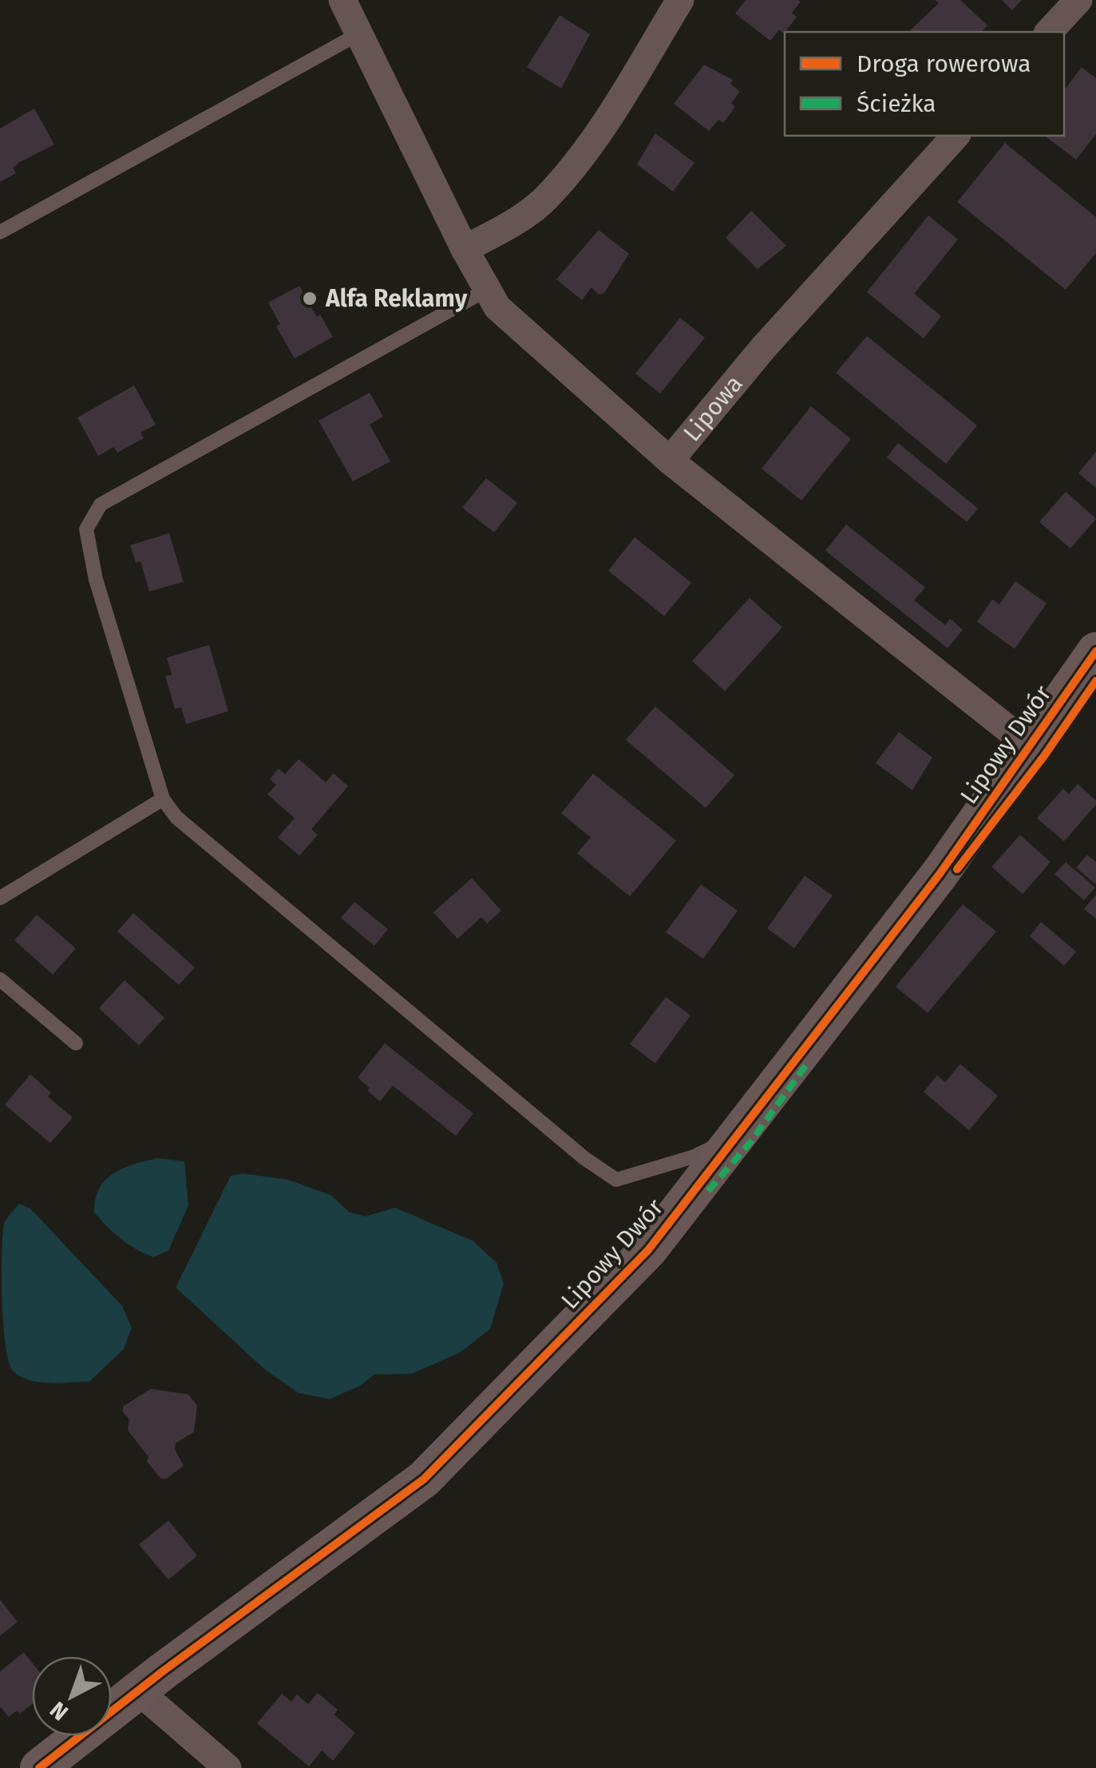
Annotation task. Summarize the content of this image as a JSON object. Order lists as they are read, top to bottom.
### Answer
{
  "streets": {
    "street": ["Lipowa", "Lipowy Dwór"]
  },
  "crossings": [
    ["Lipowa", "Lipowy Dwór"]
  ],
  "places": ["Alfa Reklamy"],
  "legend": ["Droga rowerowa", "Ścieżka"],
  "north": "bottom left"
}
